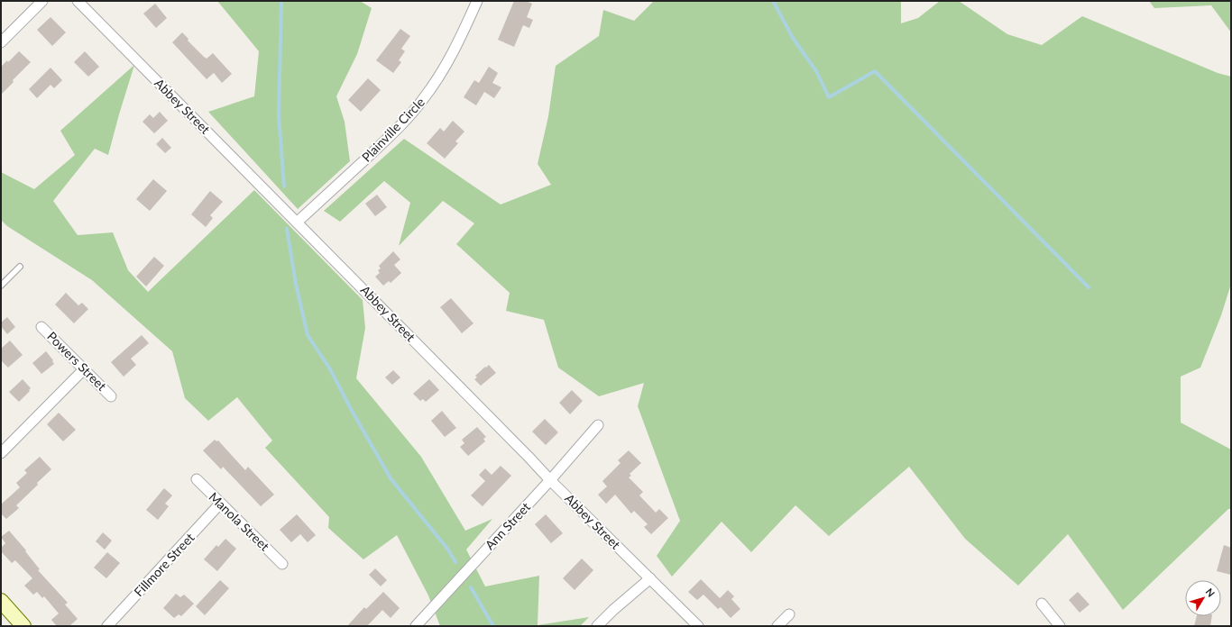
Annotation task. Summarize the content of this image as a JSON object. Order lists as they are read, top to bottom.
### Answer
{
  "streets": {
    "street": [
      "Abbey Street",
      "Plainville Circle",
      "Powers Street",
      "Manola Street",
      "Ann Street",
      "Fillmore Street"
    ]
  },
  "crossings": [
    ["Abbey Street", "Plainville Circle"],
    ["Abbey Street", "Ann Street"],
    ["Manola Street", "Fillmore Street"]
  ],
  "north": "top right"
}
